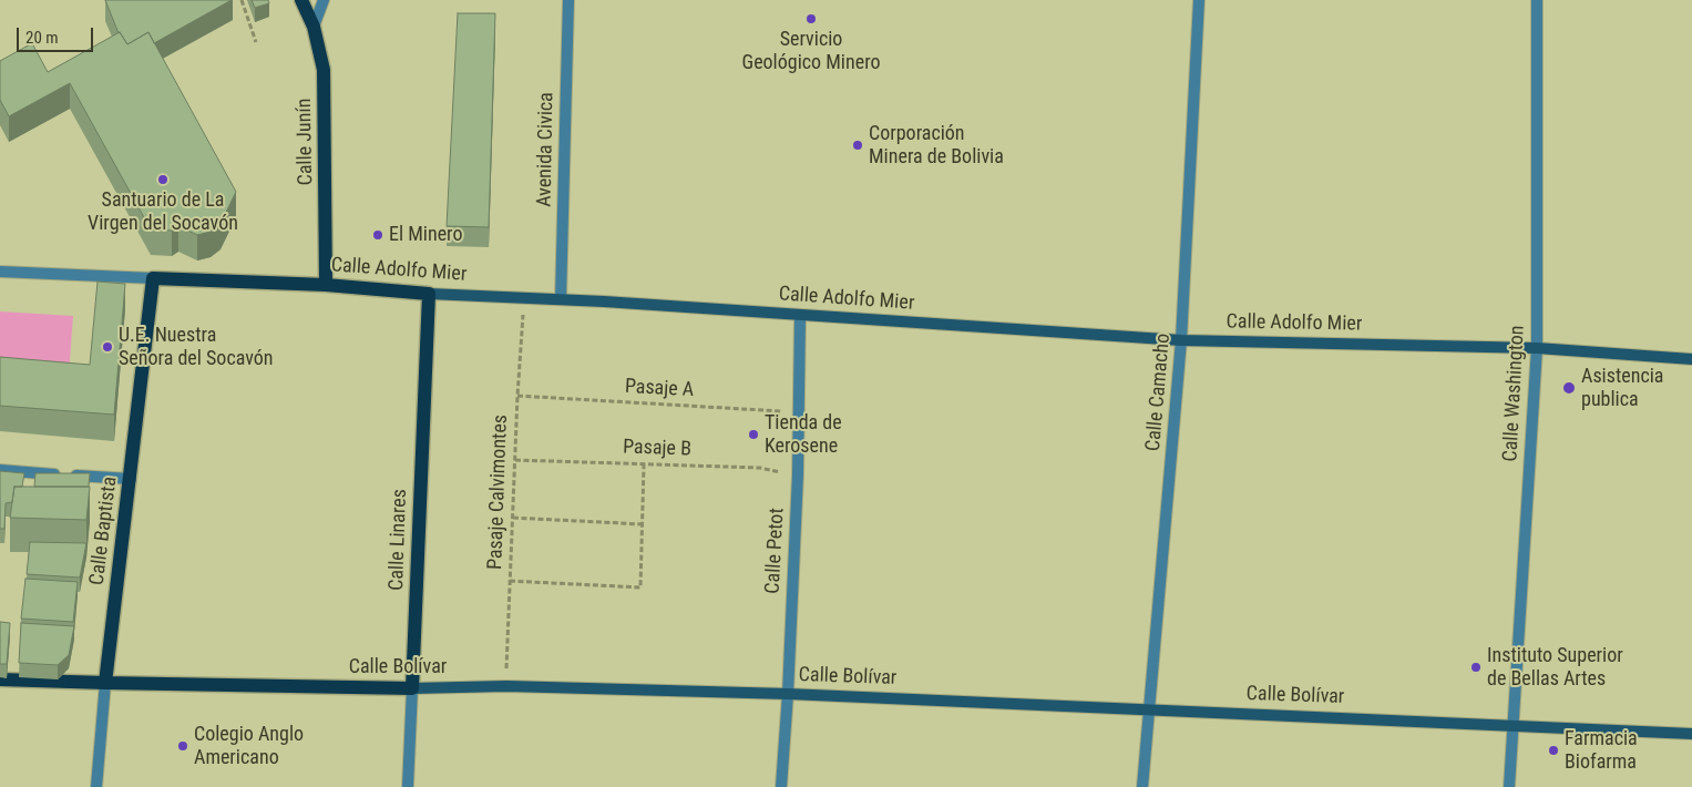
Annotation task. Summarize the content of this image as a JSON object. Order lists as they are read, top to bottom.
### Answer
{
  "streets": {
    "main road": [
      "Calle Junín",
      "Calle Adolfo Mier",
      "Calle Baptista",
      "Calle Linares",
      "Calle Bolívar"
    ],
    "street": [
      "Avenida Civica",
      "Calle Camacho",
      "Calle Washington",
      "Calle Petot"
    ],
    "path": ["Pasaje A", "Pasaje B", "Pasaje Calvimontes"]
  },
  "crossings": [
    ["Calle Junín", "Calle Adolfo Mier"],
    ["Avenida Civica", "Calle Adolfo Mier"],
    ["Calle Adolfo Mier", "Calle Camacho"],
    ["Calle Adolfo Mier", "Calle Washington"],
    ["Calle Adolfo Mier", "Pasaje Calvimontes"],
    ["Calle Adolfo Mier", "Calle Baptista"],
    ["Calle Adolfo Mier", "Calle Linares"],
    ["Calle Adolfo Mier", "Calle Petot"],
    ["Pasaje A", "Pasaje Calvimontes"],
    ["Pasaje A", "Calle Petot"],
    ["Calle Camacho", "Calle Bolívar"],
    ["Calle Washington", "Calle Bolívar"],
    ["Pasaje B", "Pasaje Calvimontes"],
    ["Pasaje B", "Calle Petot"],
    ["Pasaje Calvimontes", "Calle Bolívar"],
    ["Calle Baptista", "Calle Bolívar"],
    ["Calle Linares", "Calle Bolívar"],
    ["Calle Petot", "Calle Bolívar"]
  ],
  "places": [
    "Servicio Geológico Minero",
    "Corporación Minera de Bolivia",
    "Santuario de La Virgen del Socavón",
    "El Minero",
    "U.E. Nuestra Señora del Socavón",
    "Asistencia publica",
    "Tienda de Kerosene",
    "Instituto Superior de Bellas Artes",
    "Colegio Anglo Americano",
    "Farmacia Biofarma"
  ],
  "scale_bar": "20 m"
}
